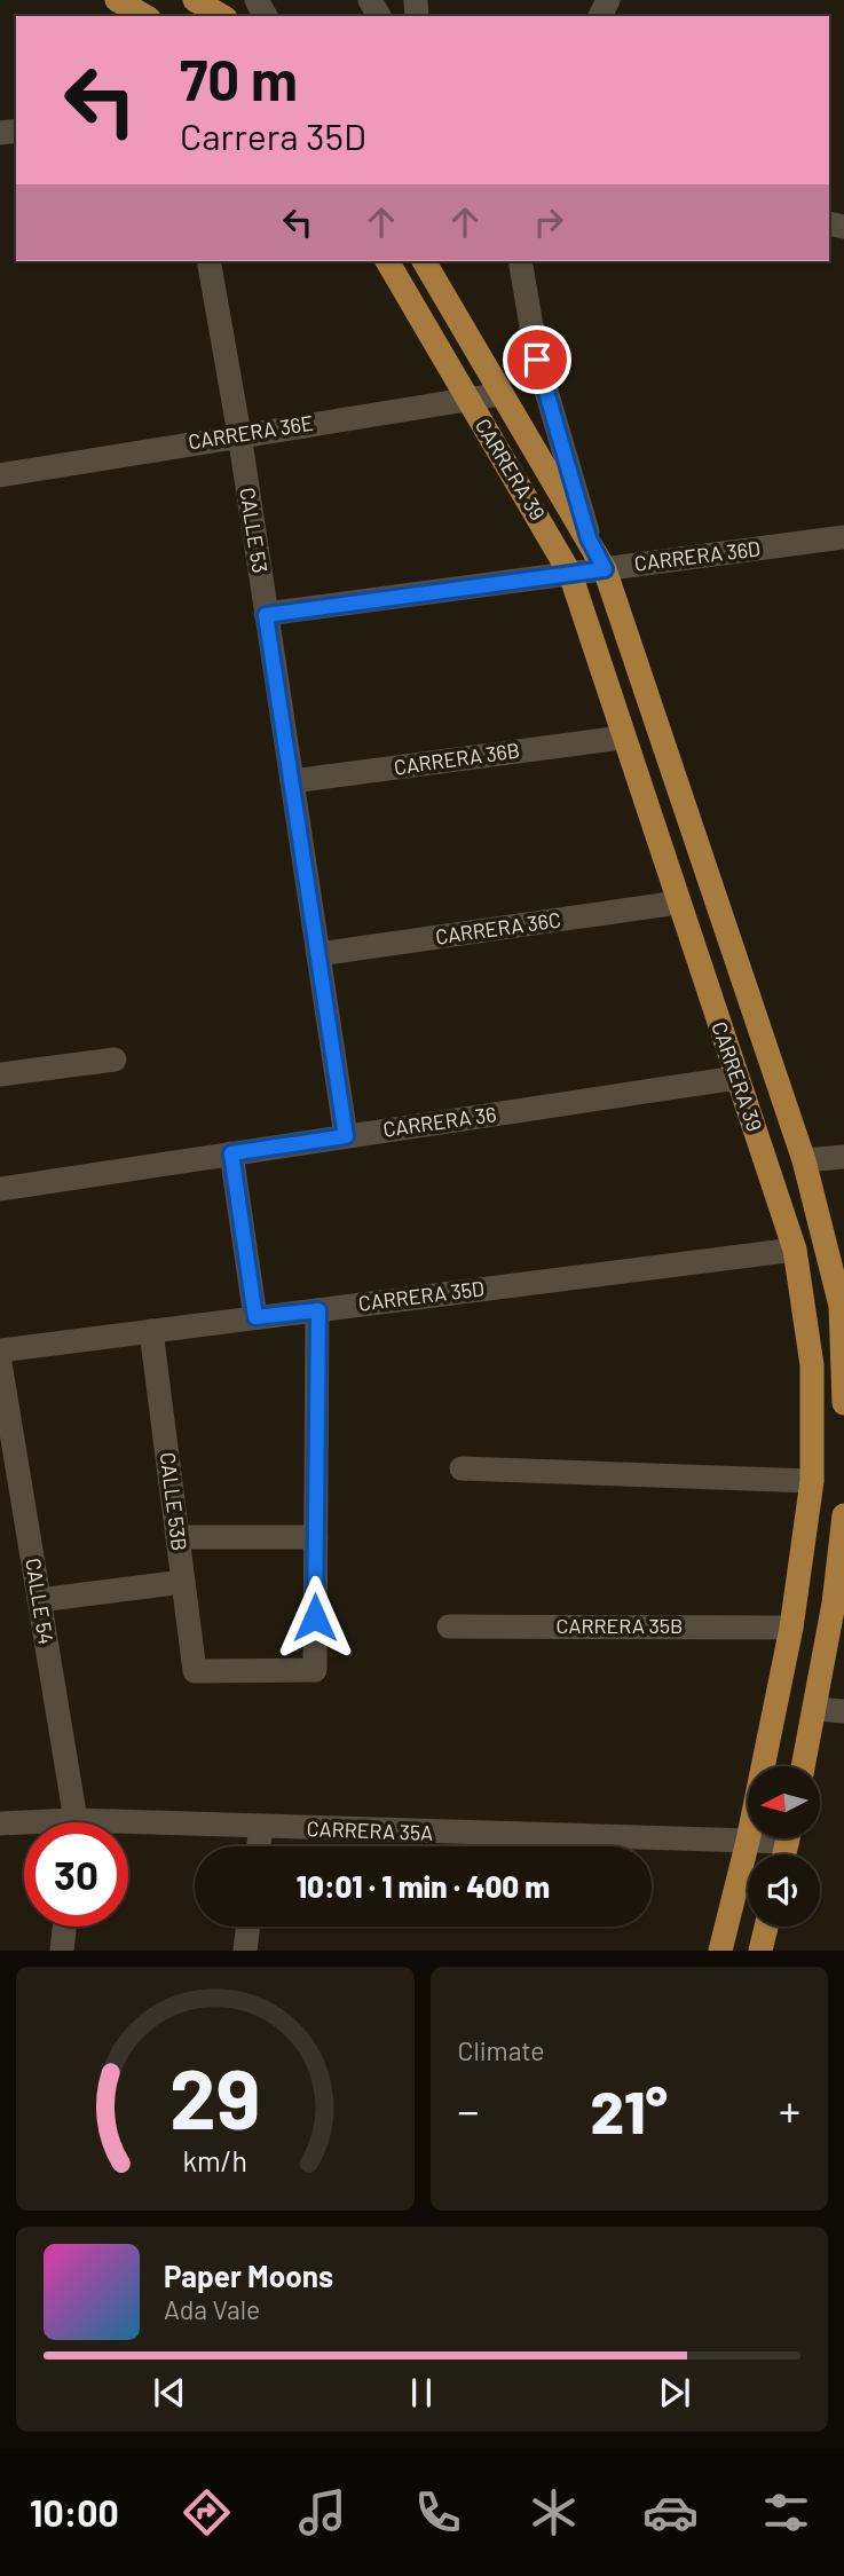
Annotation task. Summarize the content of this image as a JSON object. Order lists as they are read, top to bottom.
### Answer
{
  "streets": {
    "main road": ["CARRERA 39"],
    "street": [
      "CARRERA 36E",
      "CALLE 53",
      "CARRERA 36D",
      "CARRERA 36B",
      "CARRERA 36C",
      "CARRERA 36",
      "CARRERA 35D",
      "CALLE 53B",
      "CALLE 54",
      "CARRERA 35B",
      "CARRERA 35A"
    ]
  },
  "crossings": [
    ["CARRERA 36E", "CARRERA 39"],
    ["CARRERA 36E", "CALLE 53"],
    ["CARRERA 39", "CARRERA 36D"],
    ["CARRERA 39", "CARRERA 36B"],
    ["CARRERA 39", "CARRERA 36C"],
    ["CARRERA 39", "CARRERA 36"],
    ["CARRERA 39", "CARRERA 35D"],
    ["CARRERA 39", "CARRERA 35B"],
    ["CARRERA 39", "CARRERA 35A"],
    ["CALLE 53", "CARRERA 36D"],
    ["CALLE 53", "CARRERA 36B"],
    ["CALLE 53", "CARRERA 36C"],
    ["CALLE 53", "CARRERA 36"],
    ["CARRERA 35D", "CALLE 53B"]
  ],
  "north": "left",
  "page": {
    "turn": ["70 m", "Carrera 35D"],
    "limit": "30",
    "trip": "10:01 · 1 min · 400 m",
    "tile": "Climate",
    "heat": ["−", "21°", "+"],
    "song": ["Paper Moons", "Ada Vale"],
    "tabs": "10:00",
    "gauge": ["29", "km/h"]
  }
}
